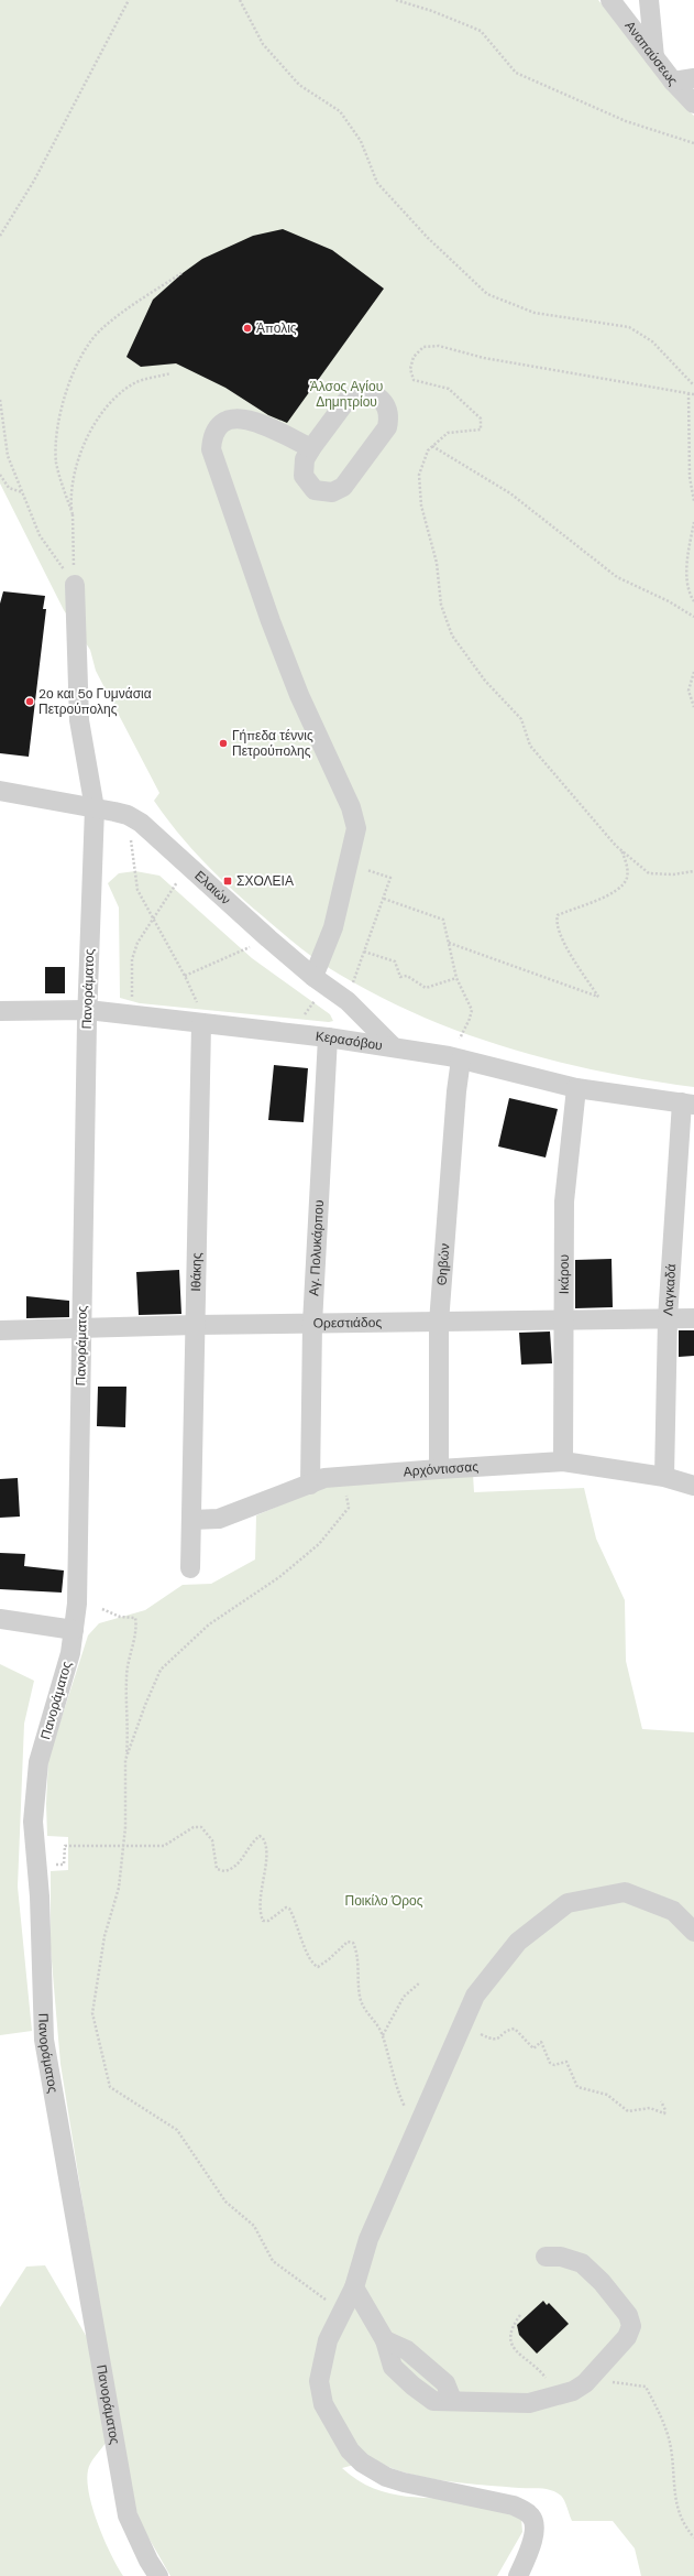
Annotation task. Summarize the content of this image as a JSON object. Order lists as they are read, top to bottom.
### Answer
{
  "streets": {
    "street": [
      "Αναπαύσεως",
      "Ελαιών",
      "Πανοράματος",
      "Κερασόβου",
      "Αγ. Πολυκάρπου",
      "Θηβών",
      "Ιθάκης",
      "Ικάρου",
      "Λαγκαδά",
      "Ορεστιάδος",
      "Αρχόντισσας"
    ]
  },
  "crossings": [
    ["Ελαιών", "Πανοράματος"],
    ["Ελαιών", "Κερασόβου"],
    ["Πανοράματος", "Κερασόβου"],
    ["Πανοράματος", "Ορεστιάδος"],
    ["Κερασόβου", "Αγ. Πολυκάρπου"],
    ["Κερασόβου", "Θηβών"],
    ["Κερασόβου", "Ιθάκης"],
    ["Κερασόβου", "Ικάρου"],
    ["Κερασόβου", "Λαγκαδά"],
    ["Αγ. Πολυκάρπου", "Ορεστιάδος"],
    ["Αγ. Πολυκάρπου", "Αρχόντισσας"],
    ["Θηβών", "Ορεστιάδος"],
    ["Θηβών", "Αρχόντισσας"],
    ["Ιθάκης", "Ορεστιάδος"],
    ["Ιθάκης", "Αρχόντισσας"],
    ["Ικάρου", "Ορεστιάδος"],
    ["Ικάρου", "Αρχόντισσας"],
    ["Λαγκαδά", "Ορεστιάδος"],
    ["Λαγκαδά", "Αρχόντισσας"]
  ],
  "parks": ["Άλσος Αγίου Δημητρίου", "Ποικίλο Όρος"],
  "places": {
    "other": ["Άπολις", "2ο και 5ο Γυμνάσια Πετρούπολης", "Γήπεδα τέννις Πετρούπολης"],
    "transit": ["ΣΧΟΛΕΙΑ"]
  }
}
